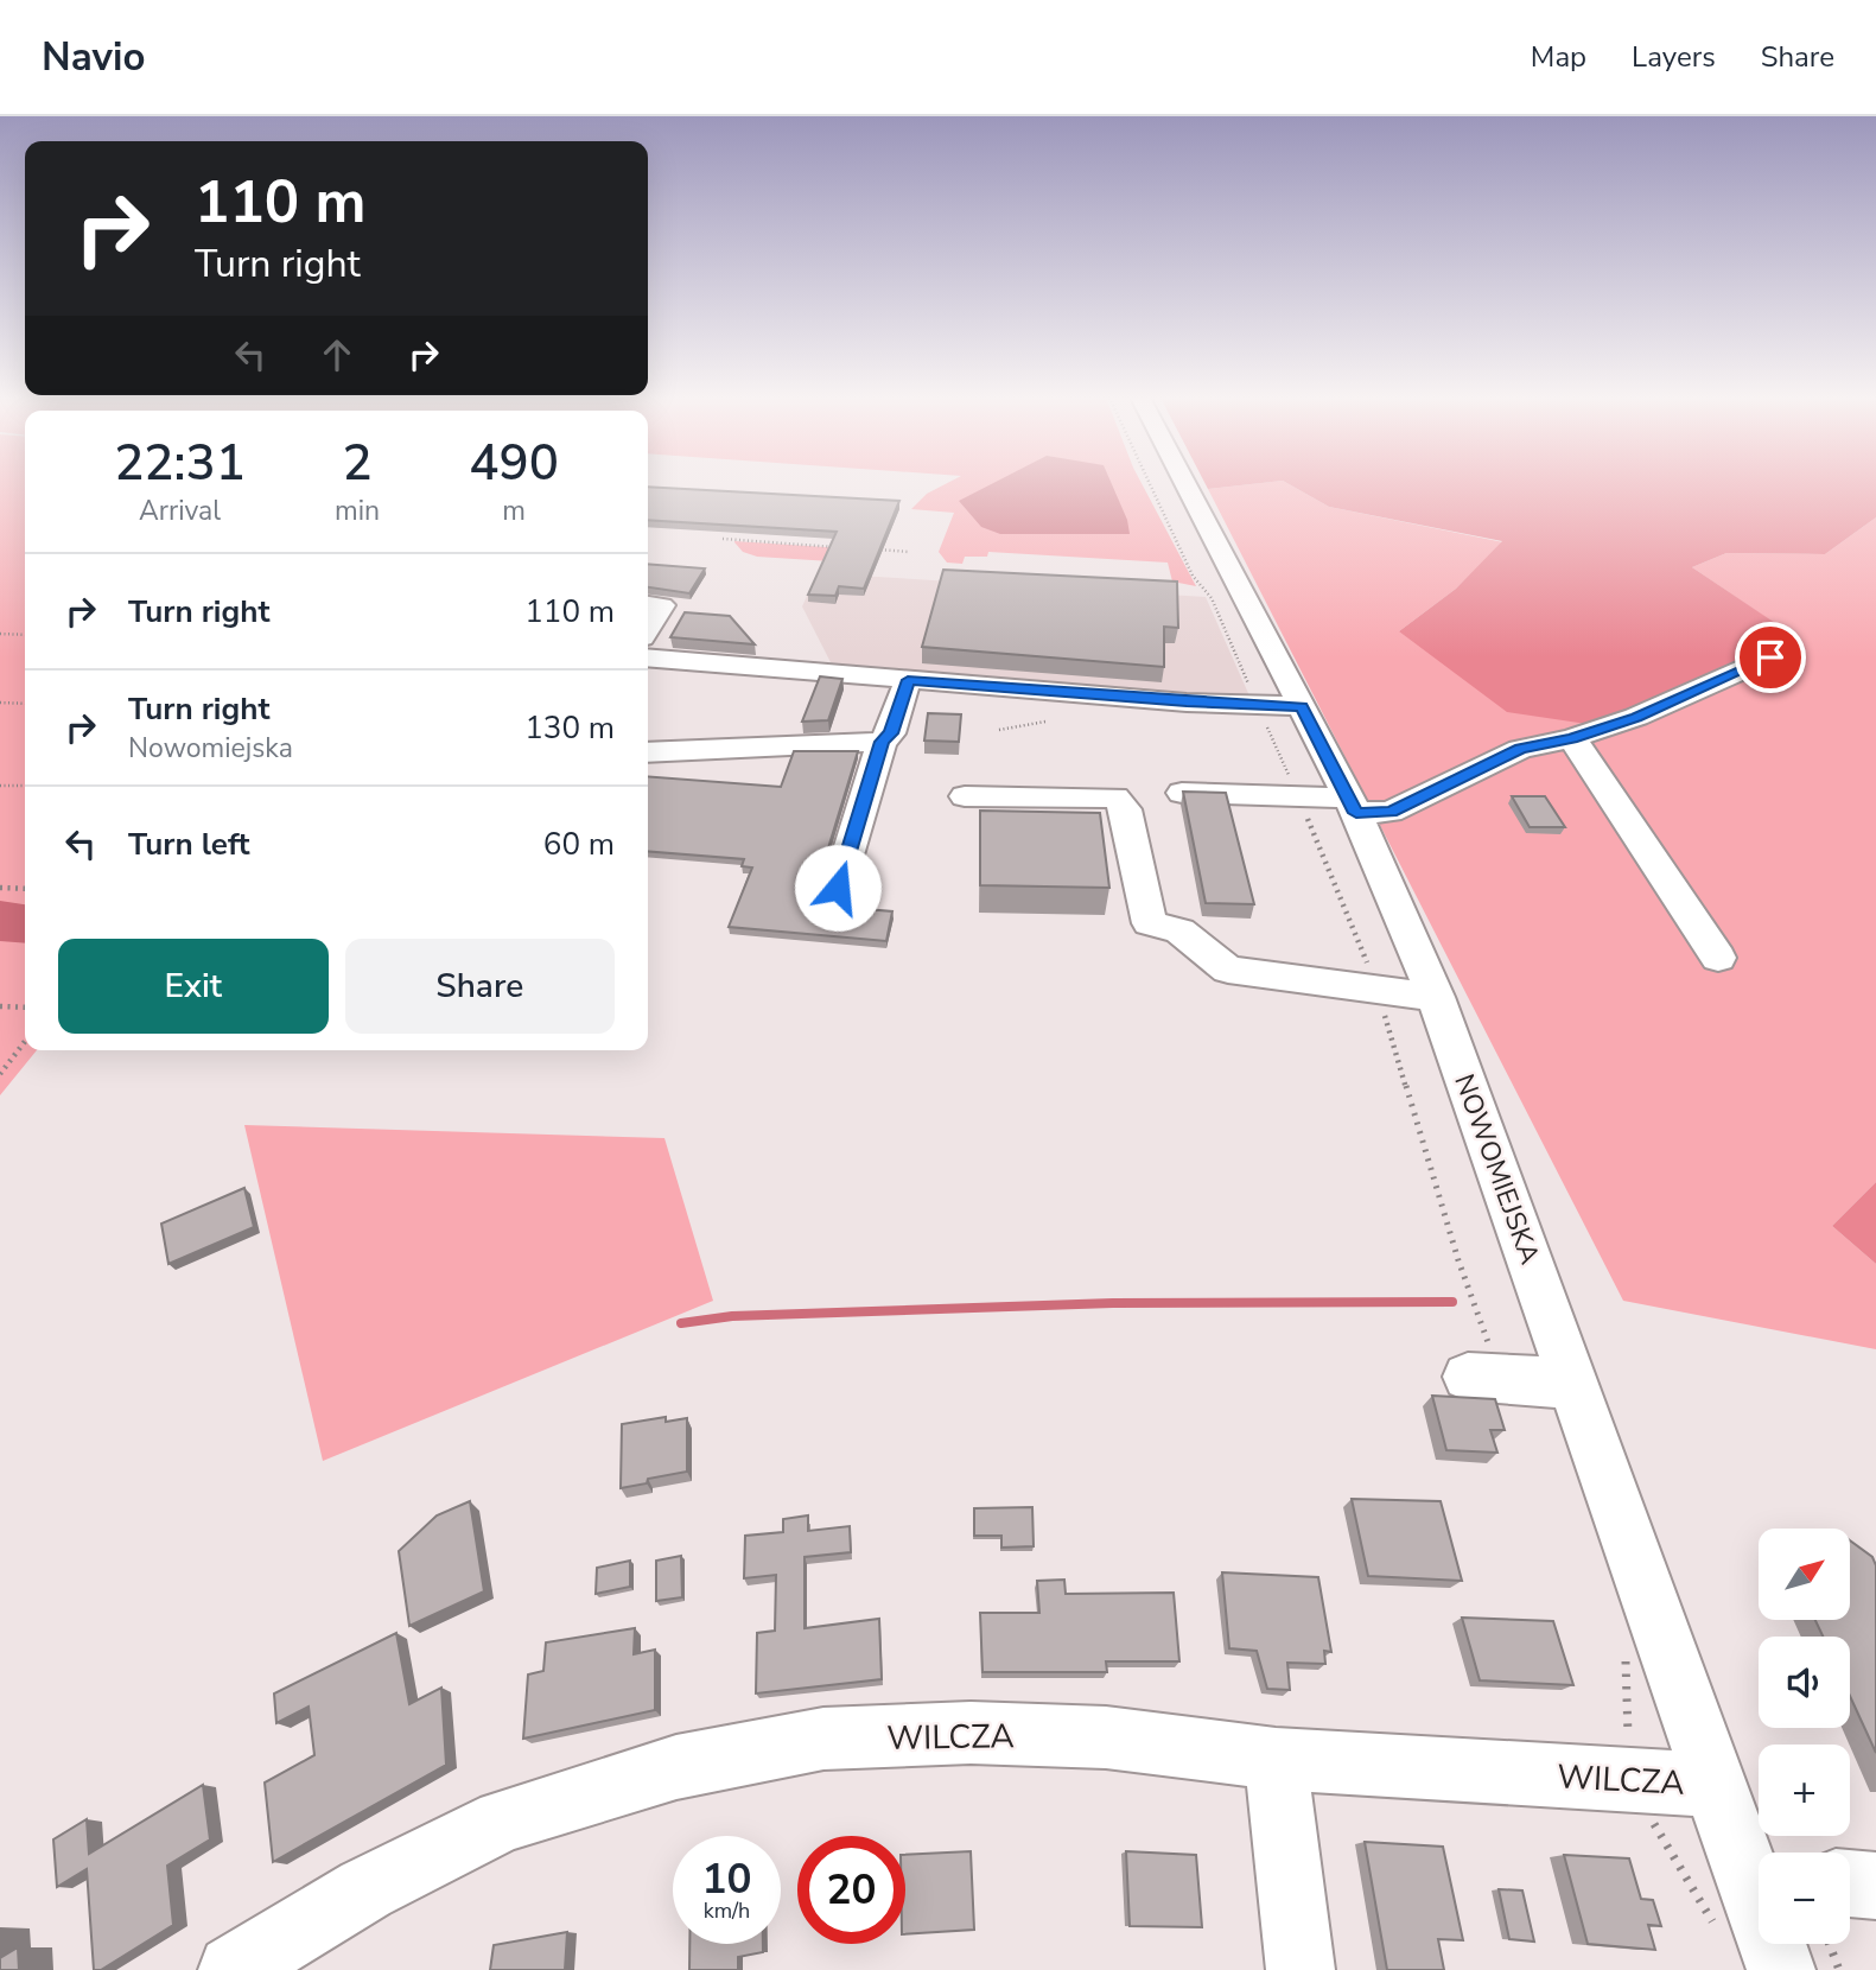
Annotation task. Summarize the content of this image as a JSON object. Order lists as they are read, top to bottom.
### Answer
{
  "streets": {
    "street": ["NOWOMIEJSKA", "WILCZA"]
  },
  "crossings": [
    ["NOWOMIEJSKA", "WILCZA"]
  ],
  "north": "top right",
  "page": {
    "header": "Navio",
    "nav": ["Map", "Layers", "Share"],
    "turn": ["110 m", "Turn right"],
    "eta": [
      "22:31",
      "Arrival",
      "2",
      "min",
      "490",
      "m"
    ],
    "list": [
      {
        "name": "Turn right",
        "value": "110 m"
      },
      {
        "name": "Turn right",
        "note": "Nowomiejska",
        "value": "130 m"
      },
      {
        "name": "Turn left",
        "value": "60 m"
      }
    ],
    "buttons": ["Exit", "Share"],
    "map_buttons": ["+", "−"],
    "speed": "10 km/h",
    "limit": "20"
  }
}
